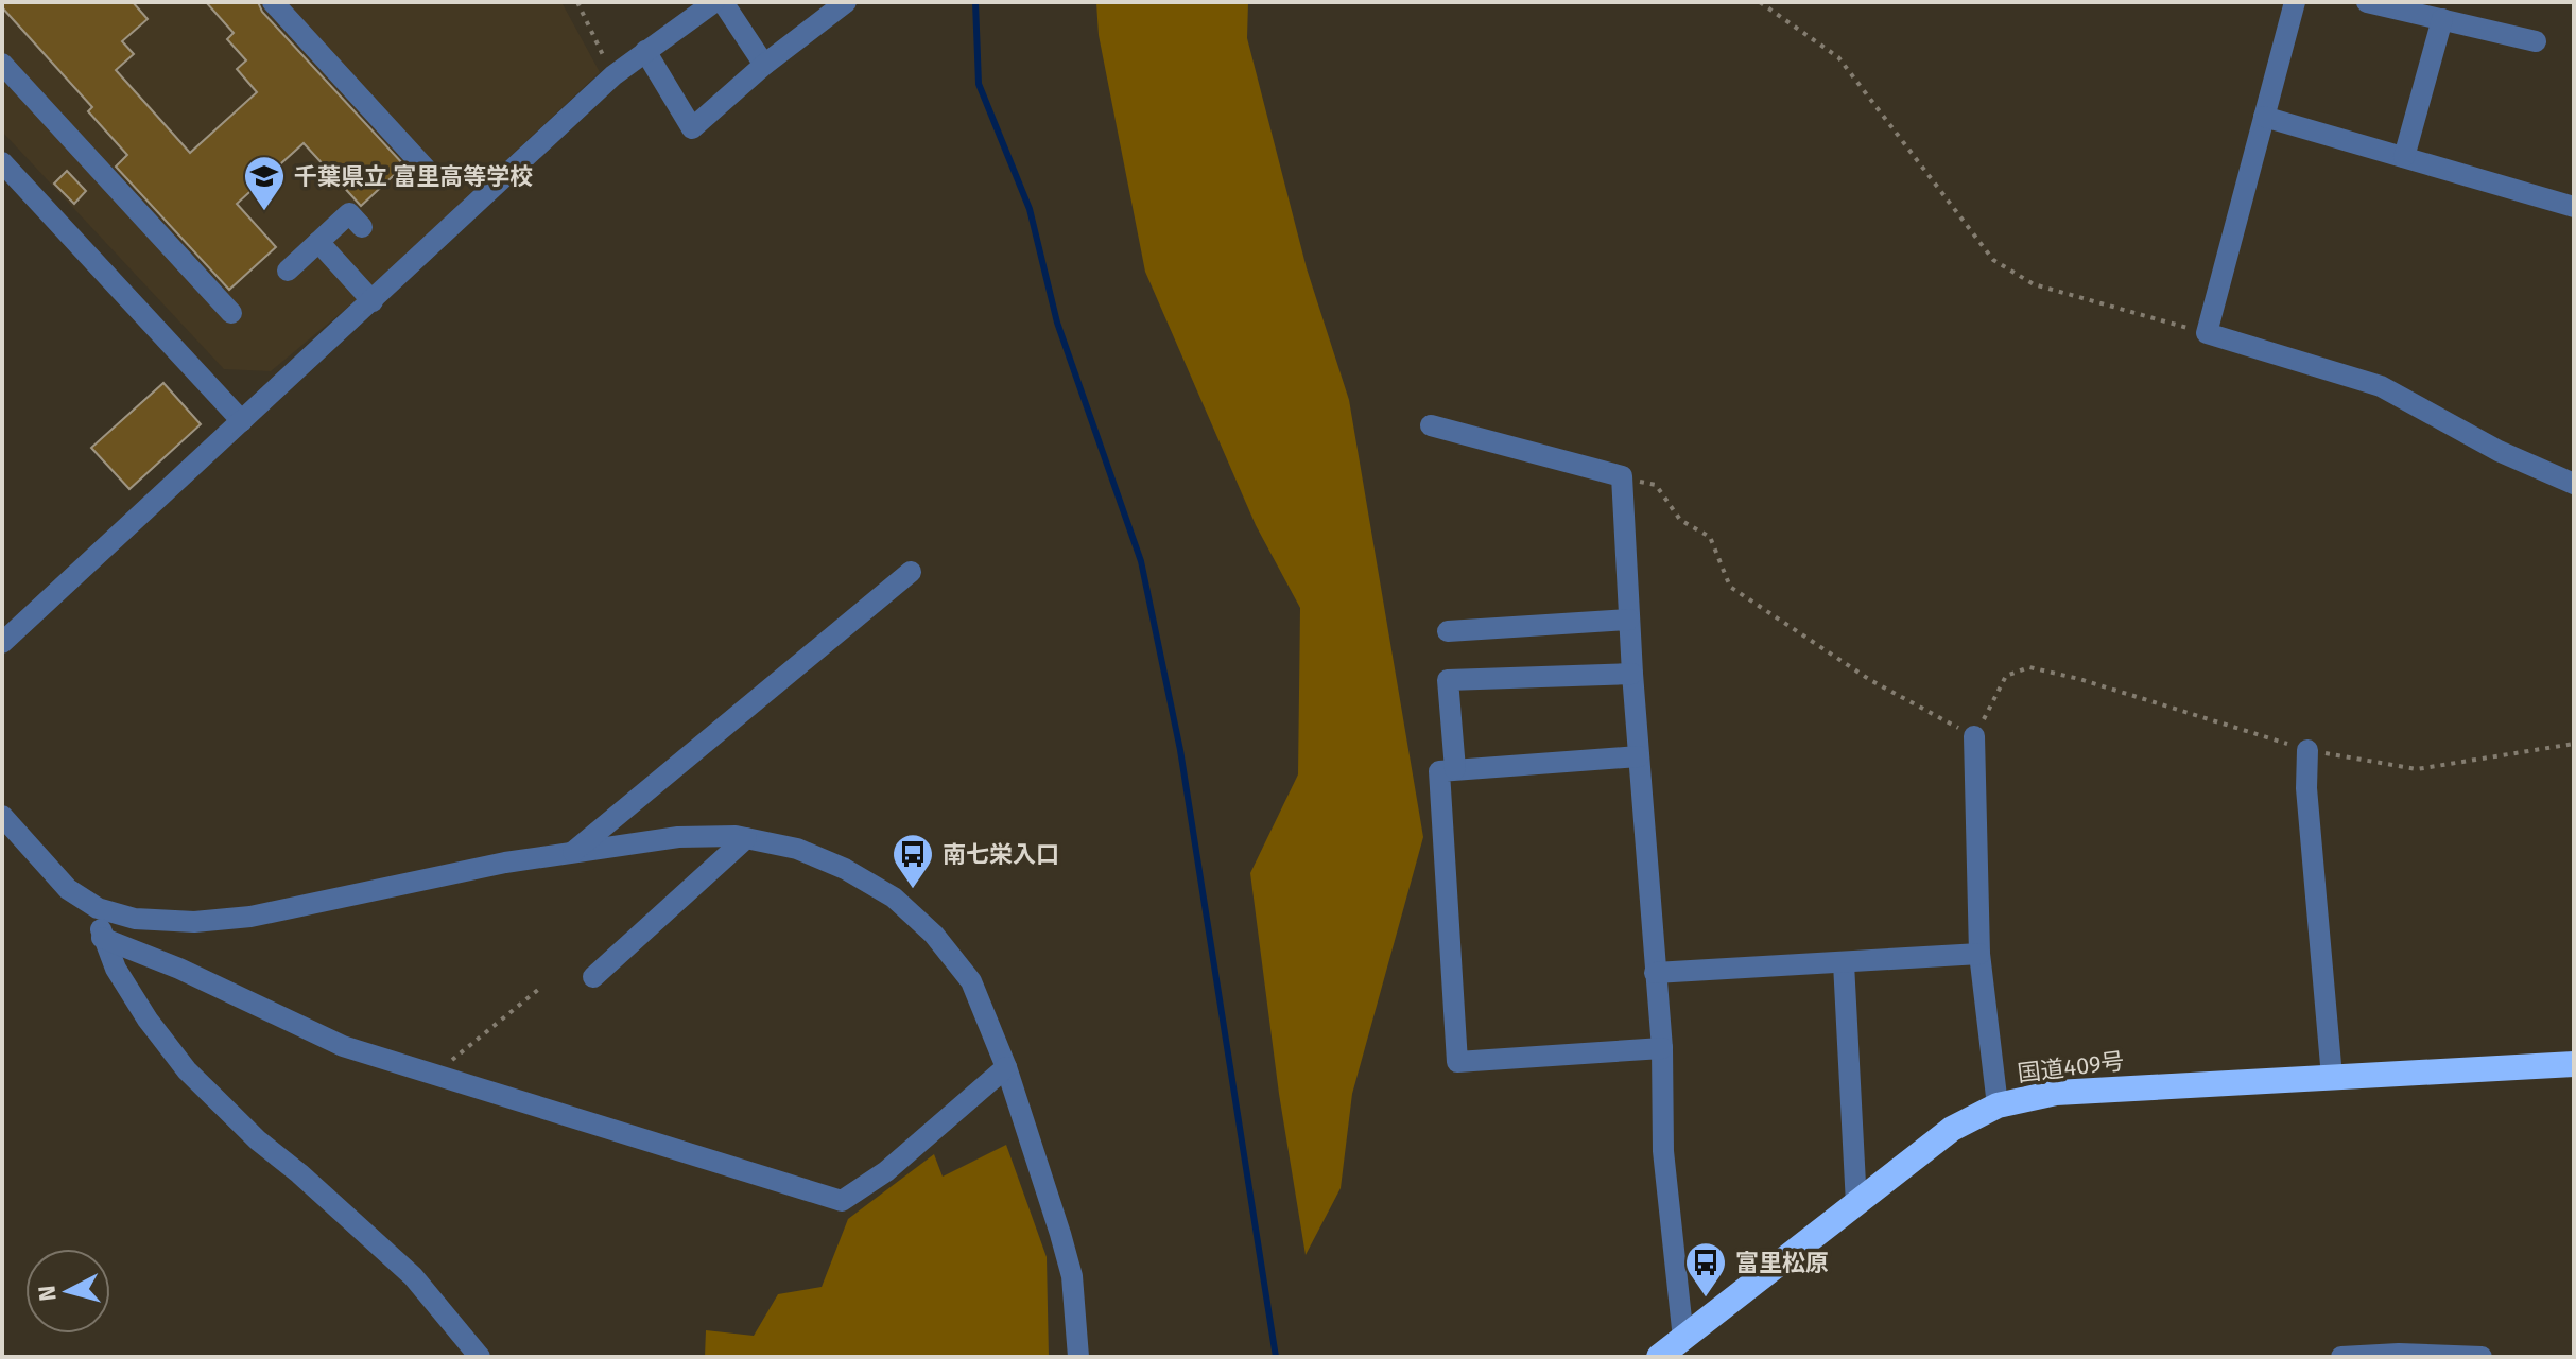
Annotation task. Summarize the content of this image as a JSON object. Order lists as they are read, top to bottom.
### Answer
{
  "streets": {
    "highway": ["国道409号"]
  },
  "places": {
    "school or university": ["千葉県立 富里高等学校"],
    "bus stop": ["南七栄入口", "富里松原"]
  },
  "north": "left"
}
